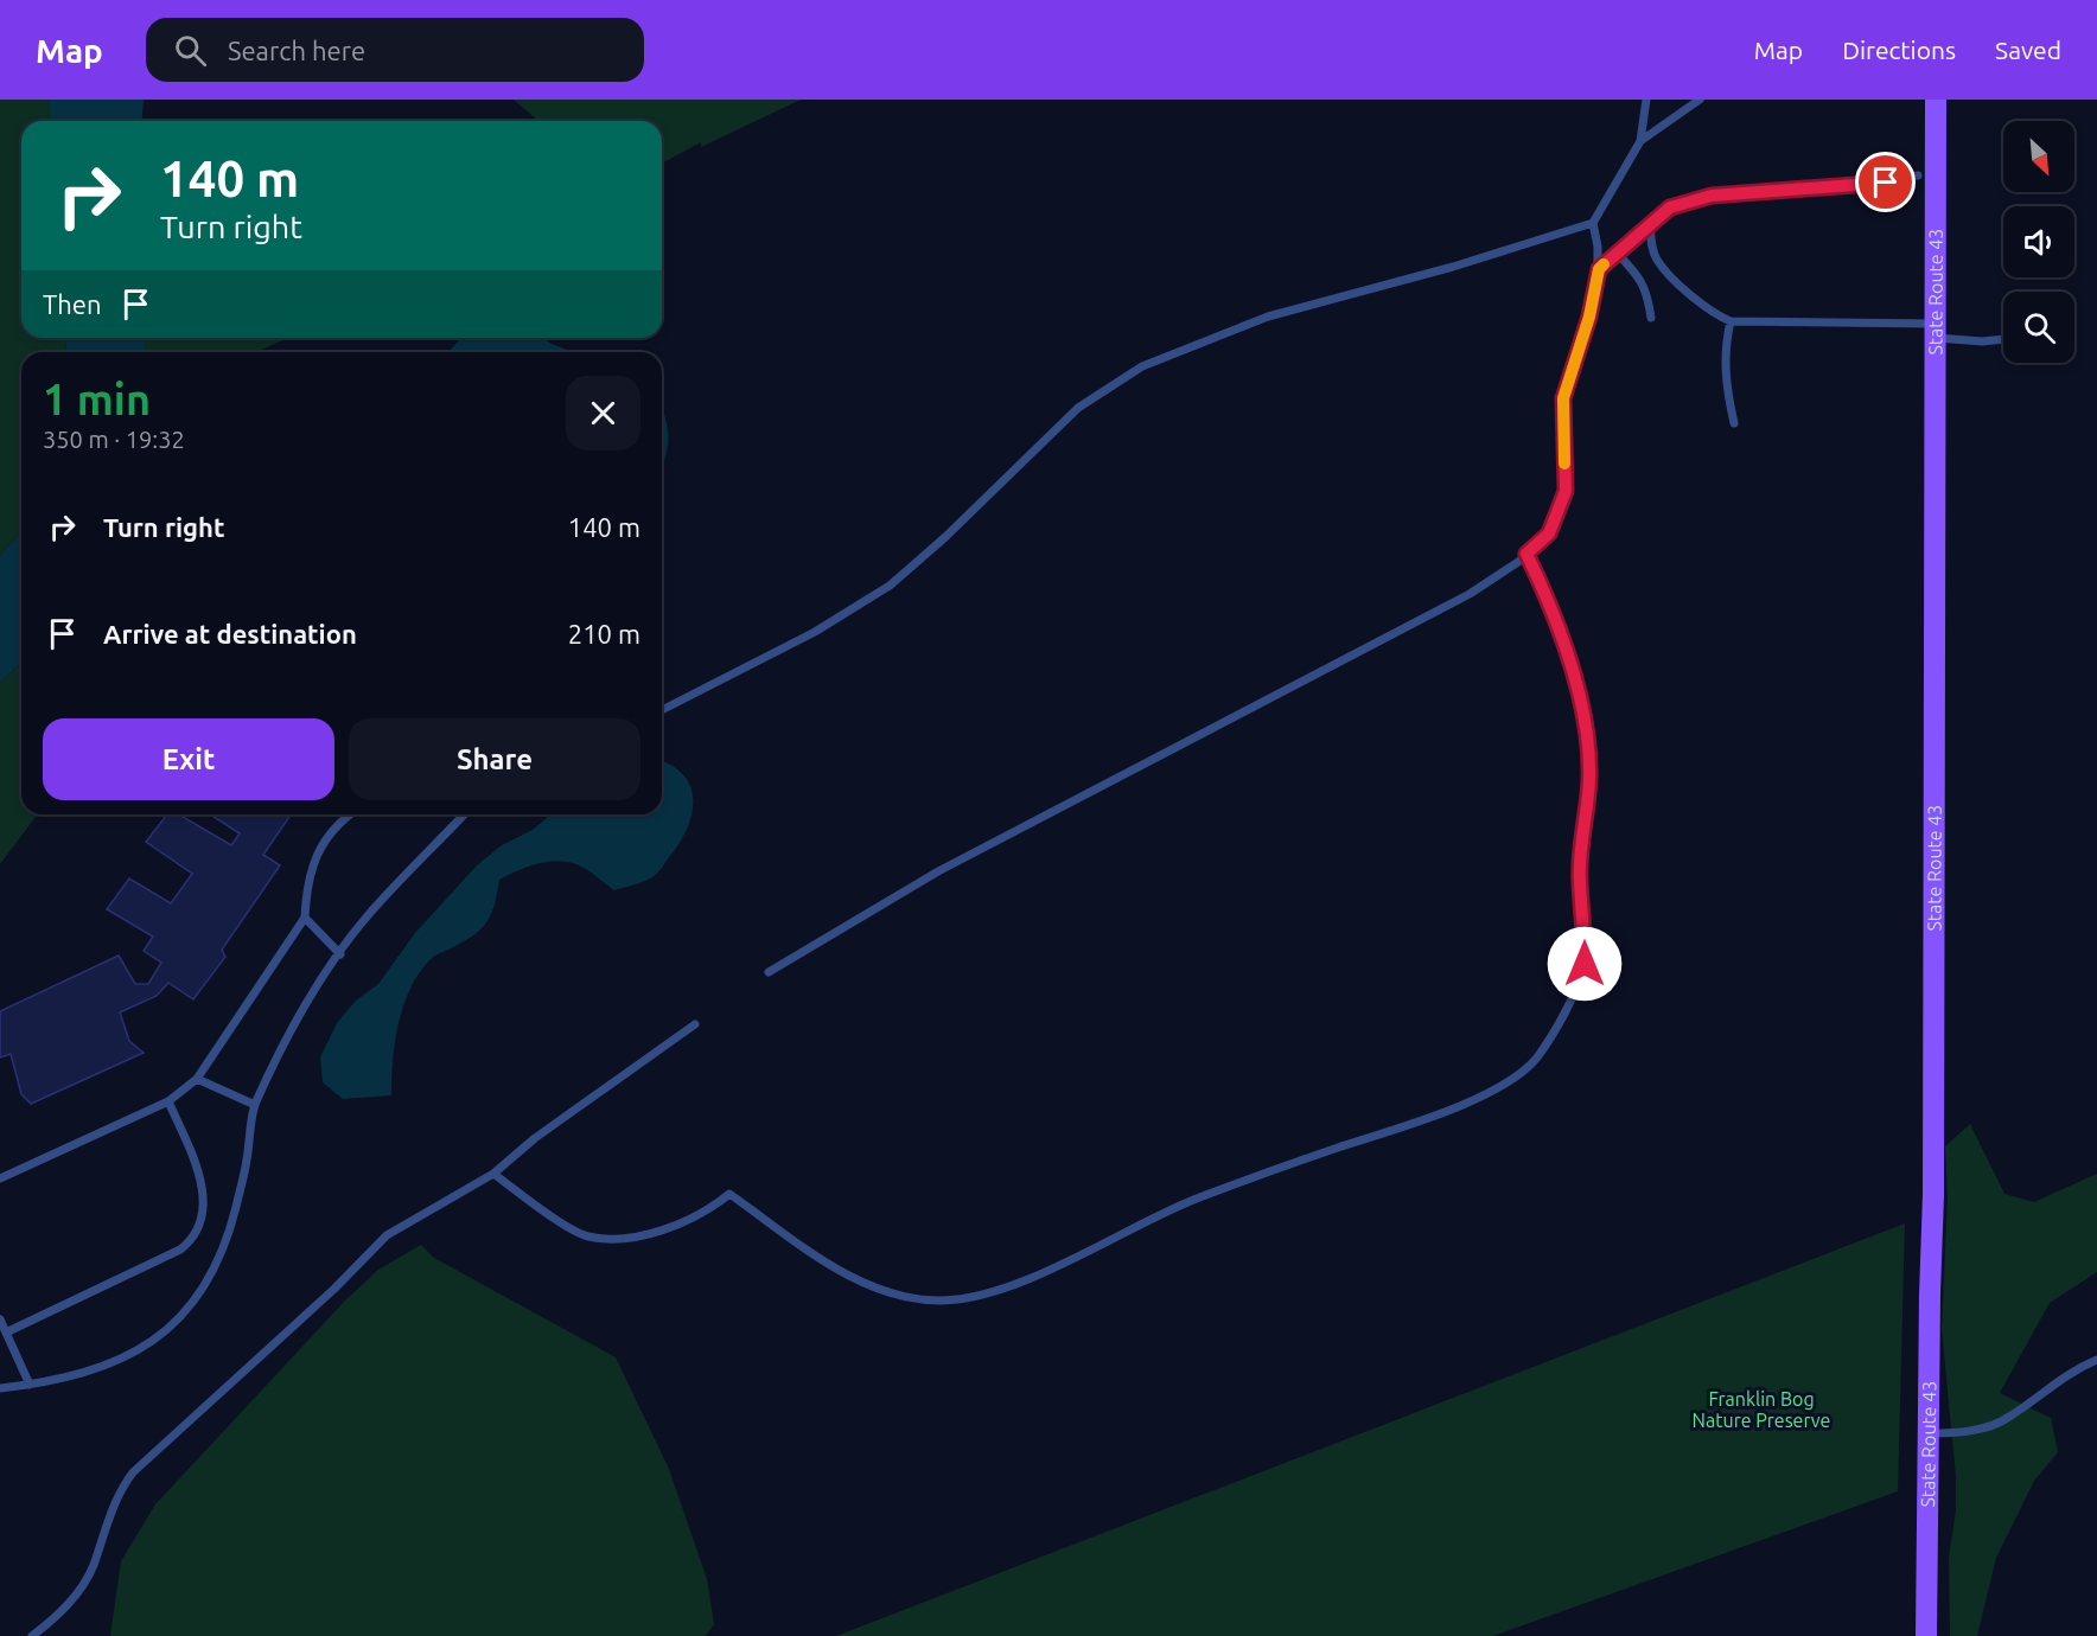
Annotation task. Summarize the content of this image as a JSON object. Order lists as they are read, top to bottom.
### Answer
{
  "streets": {
    "main road": ["State Route 43"]
  },
  "parks": ["Franklin Bog Nature Preserve"],
  "north": "bottom right",
  "page": {
    "header": "Map",
    "search": "Search here",
    "nav": ["Map", "Directions", "Saved"],
    "turn": ["140 m", "Turn right"],
    "then": "Then",
    "heading": ["1 min", "350 m · 19:32"],
    "list": [
      {
        "name": "Turn right",
        "value": "140 m"
      },
      {
        "name": "Arrive at destination",
        "value": "210 m"
      }
    ],
    "buttons": ["Exit", "Share"]
  }
}
